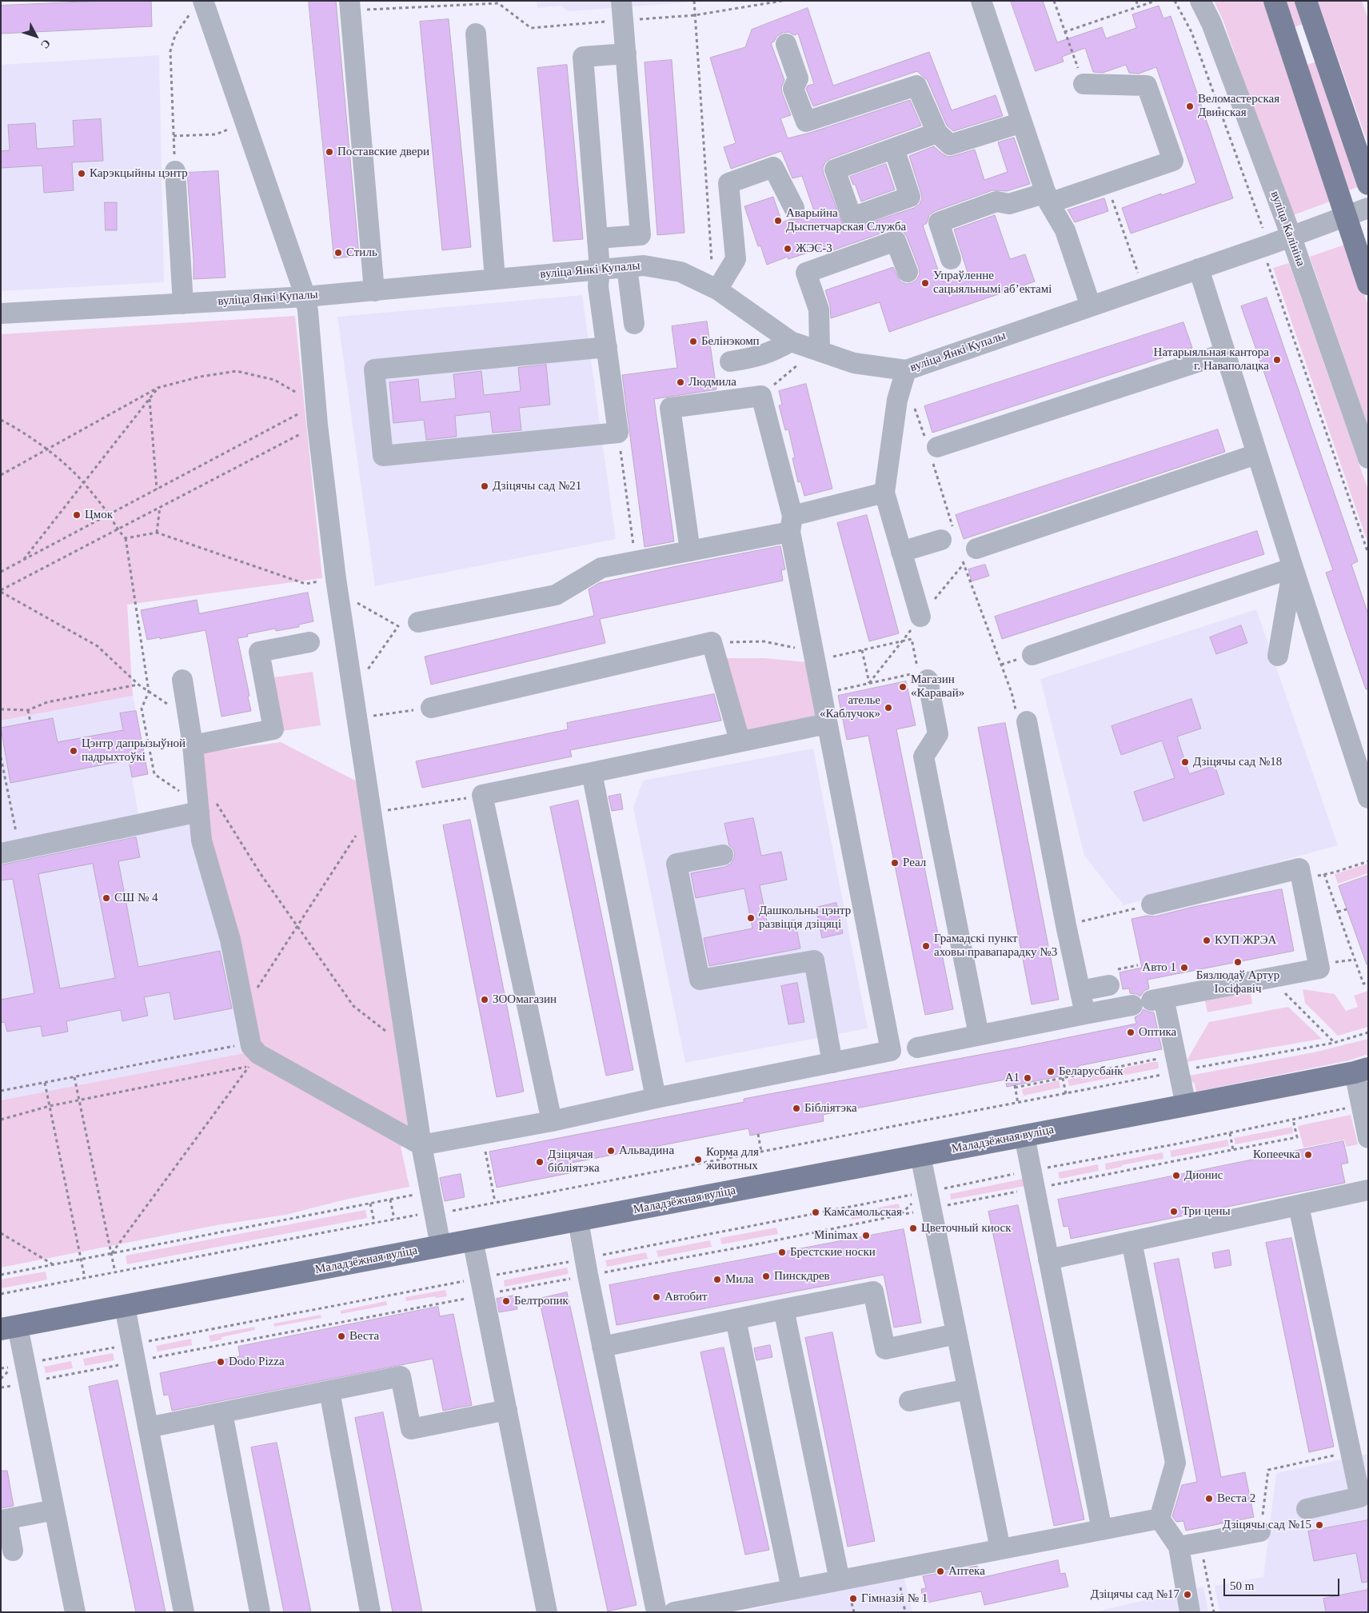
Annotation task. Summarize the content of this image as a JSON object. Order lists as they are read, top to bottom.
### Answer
{
  "streets": {
    "main road": ["Маладзёжная вуліца"],
    "street": ["вуліца Калініна", "вуліца Янкі Купалы"]
  },
  "crossings": [
    ["вуліца Калініна", "вуліца Янкі Купалы"]
  ],
  "places": [
    "Веломастерская Двинская",
    "Поставские двери",
    "Карэкцыйны цэнтр",
    "Аварыйна Дыспетчарская Служба",
    "ЖЭС-3",
    "Стиль",
    "Упраўленне сацыяльнымі абʼектамі",
    "Белінэкомп",
    "Натарыяльная кантора г. Наваполацка",
    "Людмила",
    "Дзіцячы сад №21",
    "Цмок",
    "Магазин «Каравай»",
    "ателье «Каблучок»",
    "Цэнтр дапрызыўной падрыхтоўкі",
    "Дзіцячы сад №18",
    "Реал",
    "СШ № 4",
    "Дашкольны цэнтр развіцця дзіцяці",
    "КУП ЖРЭА",
    "Грамадскі пункт аховы правапарадку №3",
    "Бязлюдаў Артур Іосіфавіч",
    "Авто 1",
    "ЗООмагазин",
    "Оптика",
    "Беларусбанк",
    "A1",
    "Бібліятэка",
    "Альвадина",
    "Копеечка",
    "Корма для животных",
    "Дзіцячая бібліятэка",
    "Дионис",
    "Три цены",
    "Камсамольская",
    "Цветочный киоск",
    "Minimax",
    "Брестские носки",
    "Пинскдрев",
    "Мила",
    "Автобит",
    "Белтропик",
    "Веста",
    "Dodo Pizza",
    "Веста 2",
    "Дзіцячы сад №15",
    "Аптека",
    "Дзіцячы сад №17",
    "Гімназія № 1"
  ],
  "scale_bar": "50 m",
  "north": "bottom right"
}
